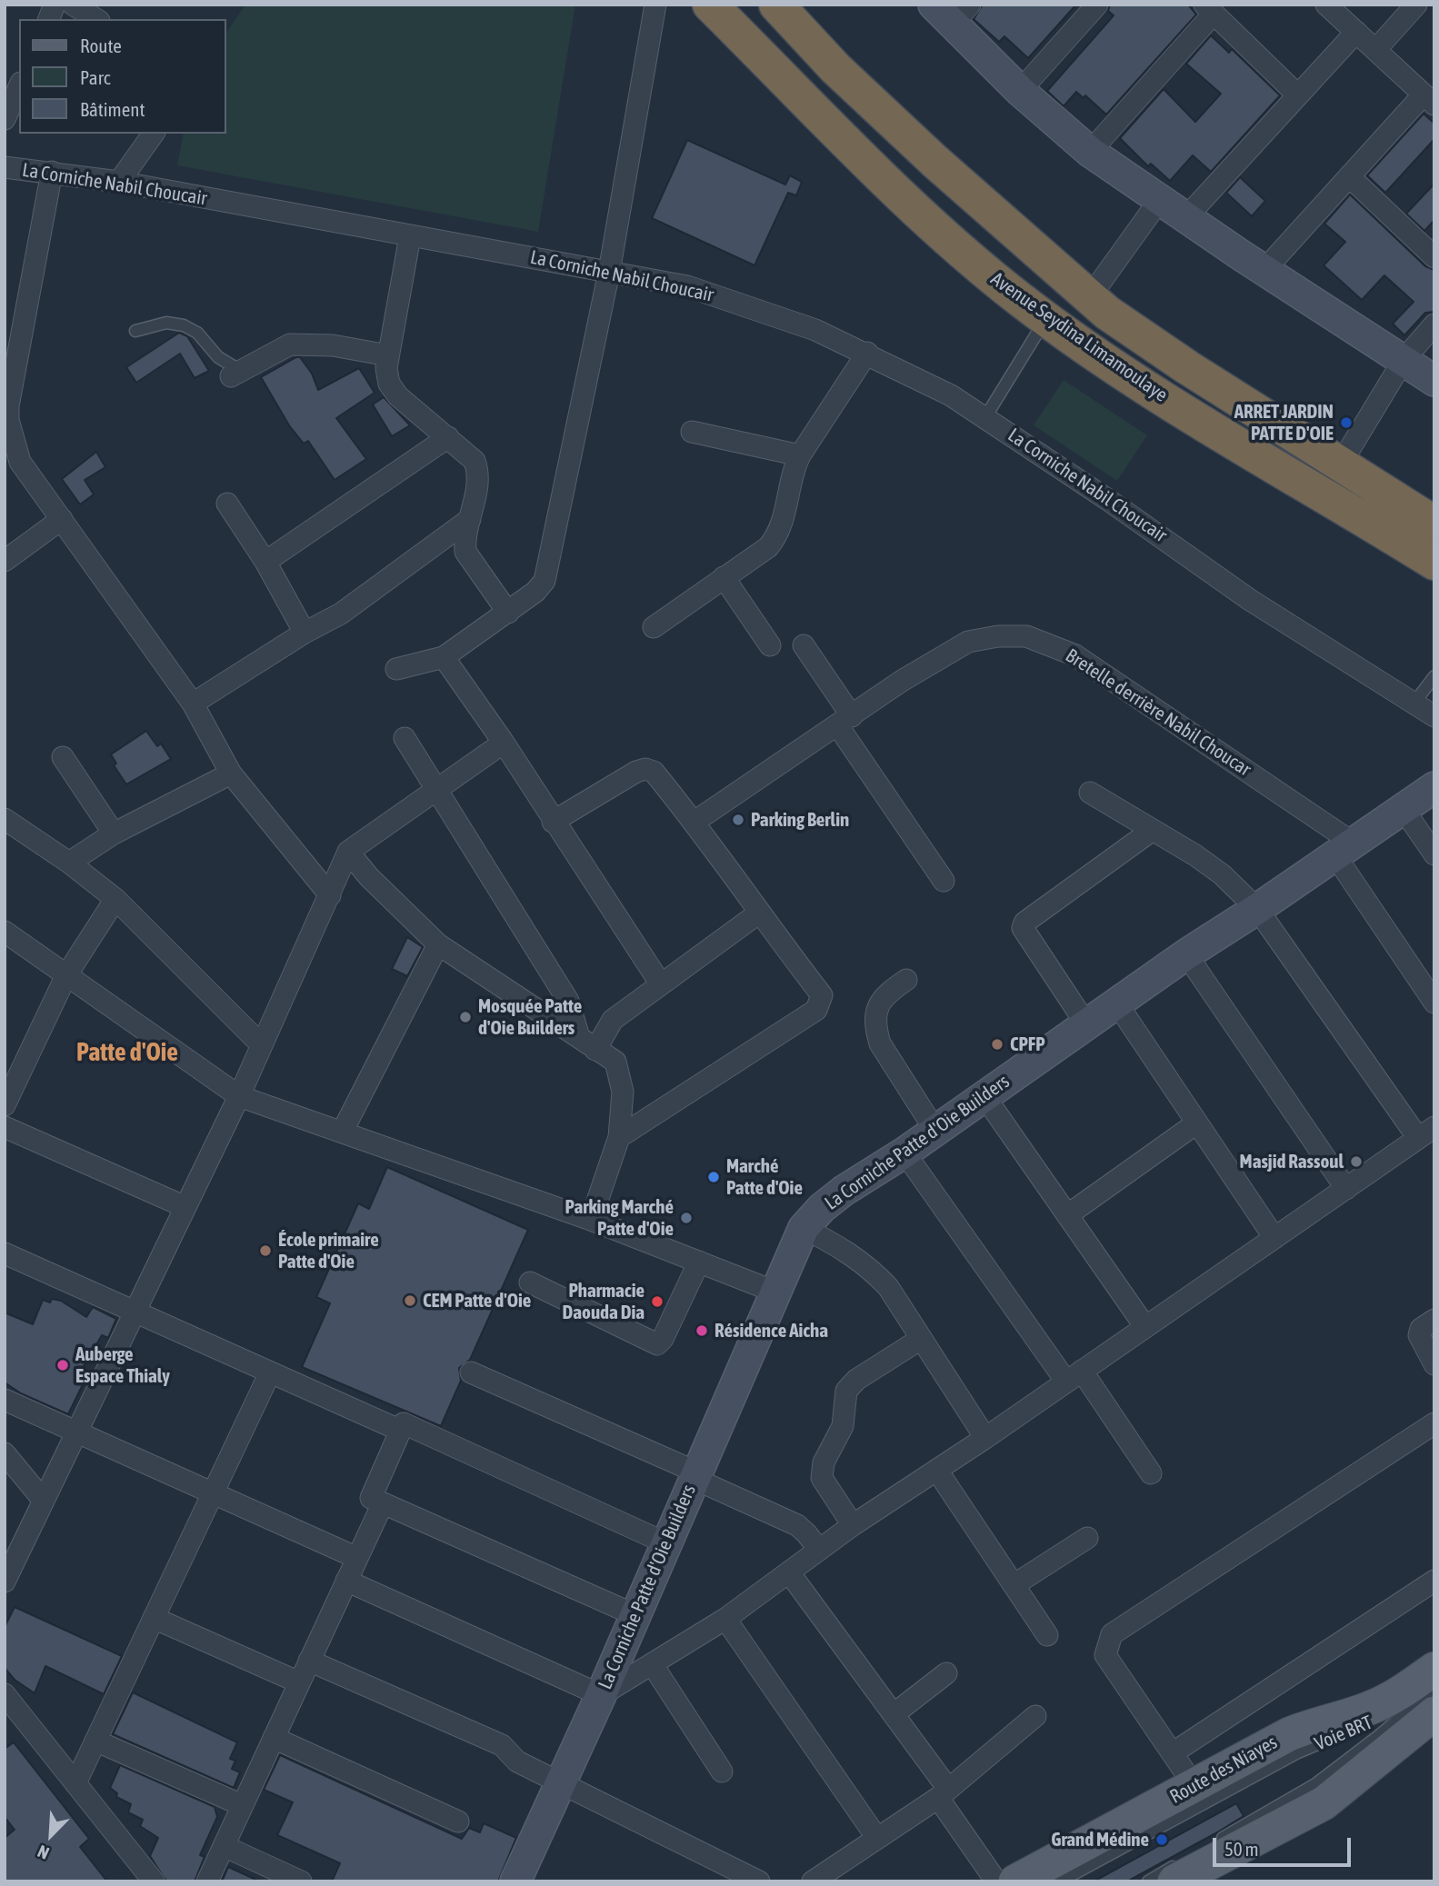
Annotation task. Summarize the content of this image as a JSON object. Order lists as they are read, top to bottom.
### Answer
{
  "streets": {
    "highway": ["Avenue Seydina Limamoulaye"],
    "main road": ["Route des Niayes"],
    "street": ["La Corniche Nabil Choucair", "Bretelle derrière Nabil Choucar", "La Corniche Patte d'Oie Builders"],
    "lane": ["Voie BRT"]
  },
  "crossings": [
    ["Bretelle derrière Nabil Choucar", "La Corniche Patte d'Oie Builders"],
    ["Voie BRT", "Route des Niayes"]
  ],
  "districts": ["Patte d'Oie"],
  "places": [
    "ARRET JARDIN PATTE D'OIE",
    "Parking Berlin",
    "Mosquée Patte d'Oie Builders",
    "CPFP",
    "Masjid Rassoul",
    "Marché Patte d'Oie",
    "Parking Marché Patte d'Oie",
    "École primaire Patte d'Oie",
    "CEM Patte d'Oie",
    "Pharmacie Daouda Dia",
    "Résidence Aicha",
    "Auberge Espace Thialy",
    "Grand Médine"
  ],
  "legend": ["Route", "Parc", "Bâtiment"],
  "scale_bar": "50 m",
  "north": "bottom left"
}
